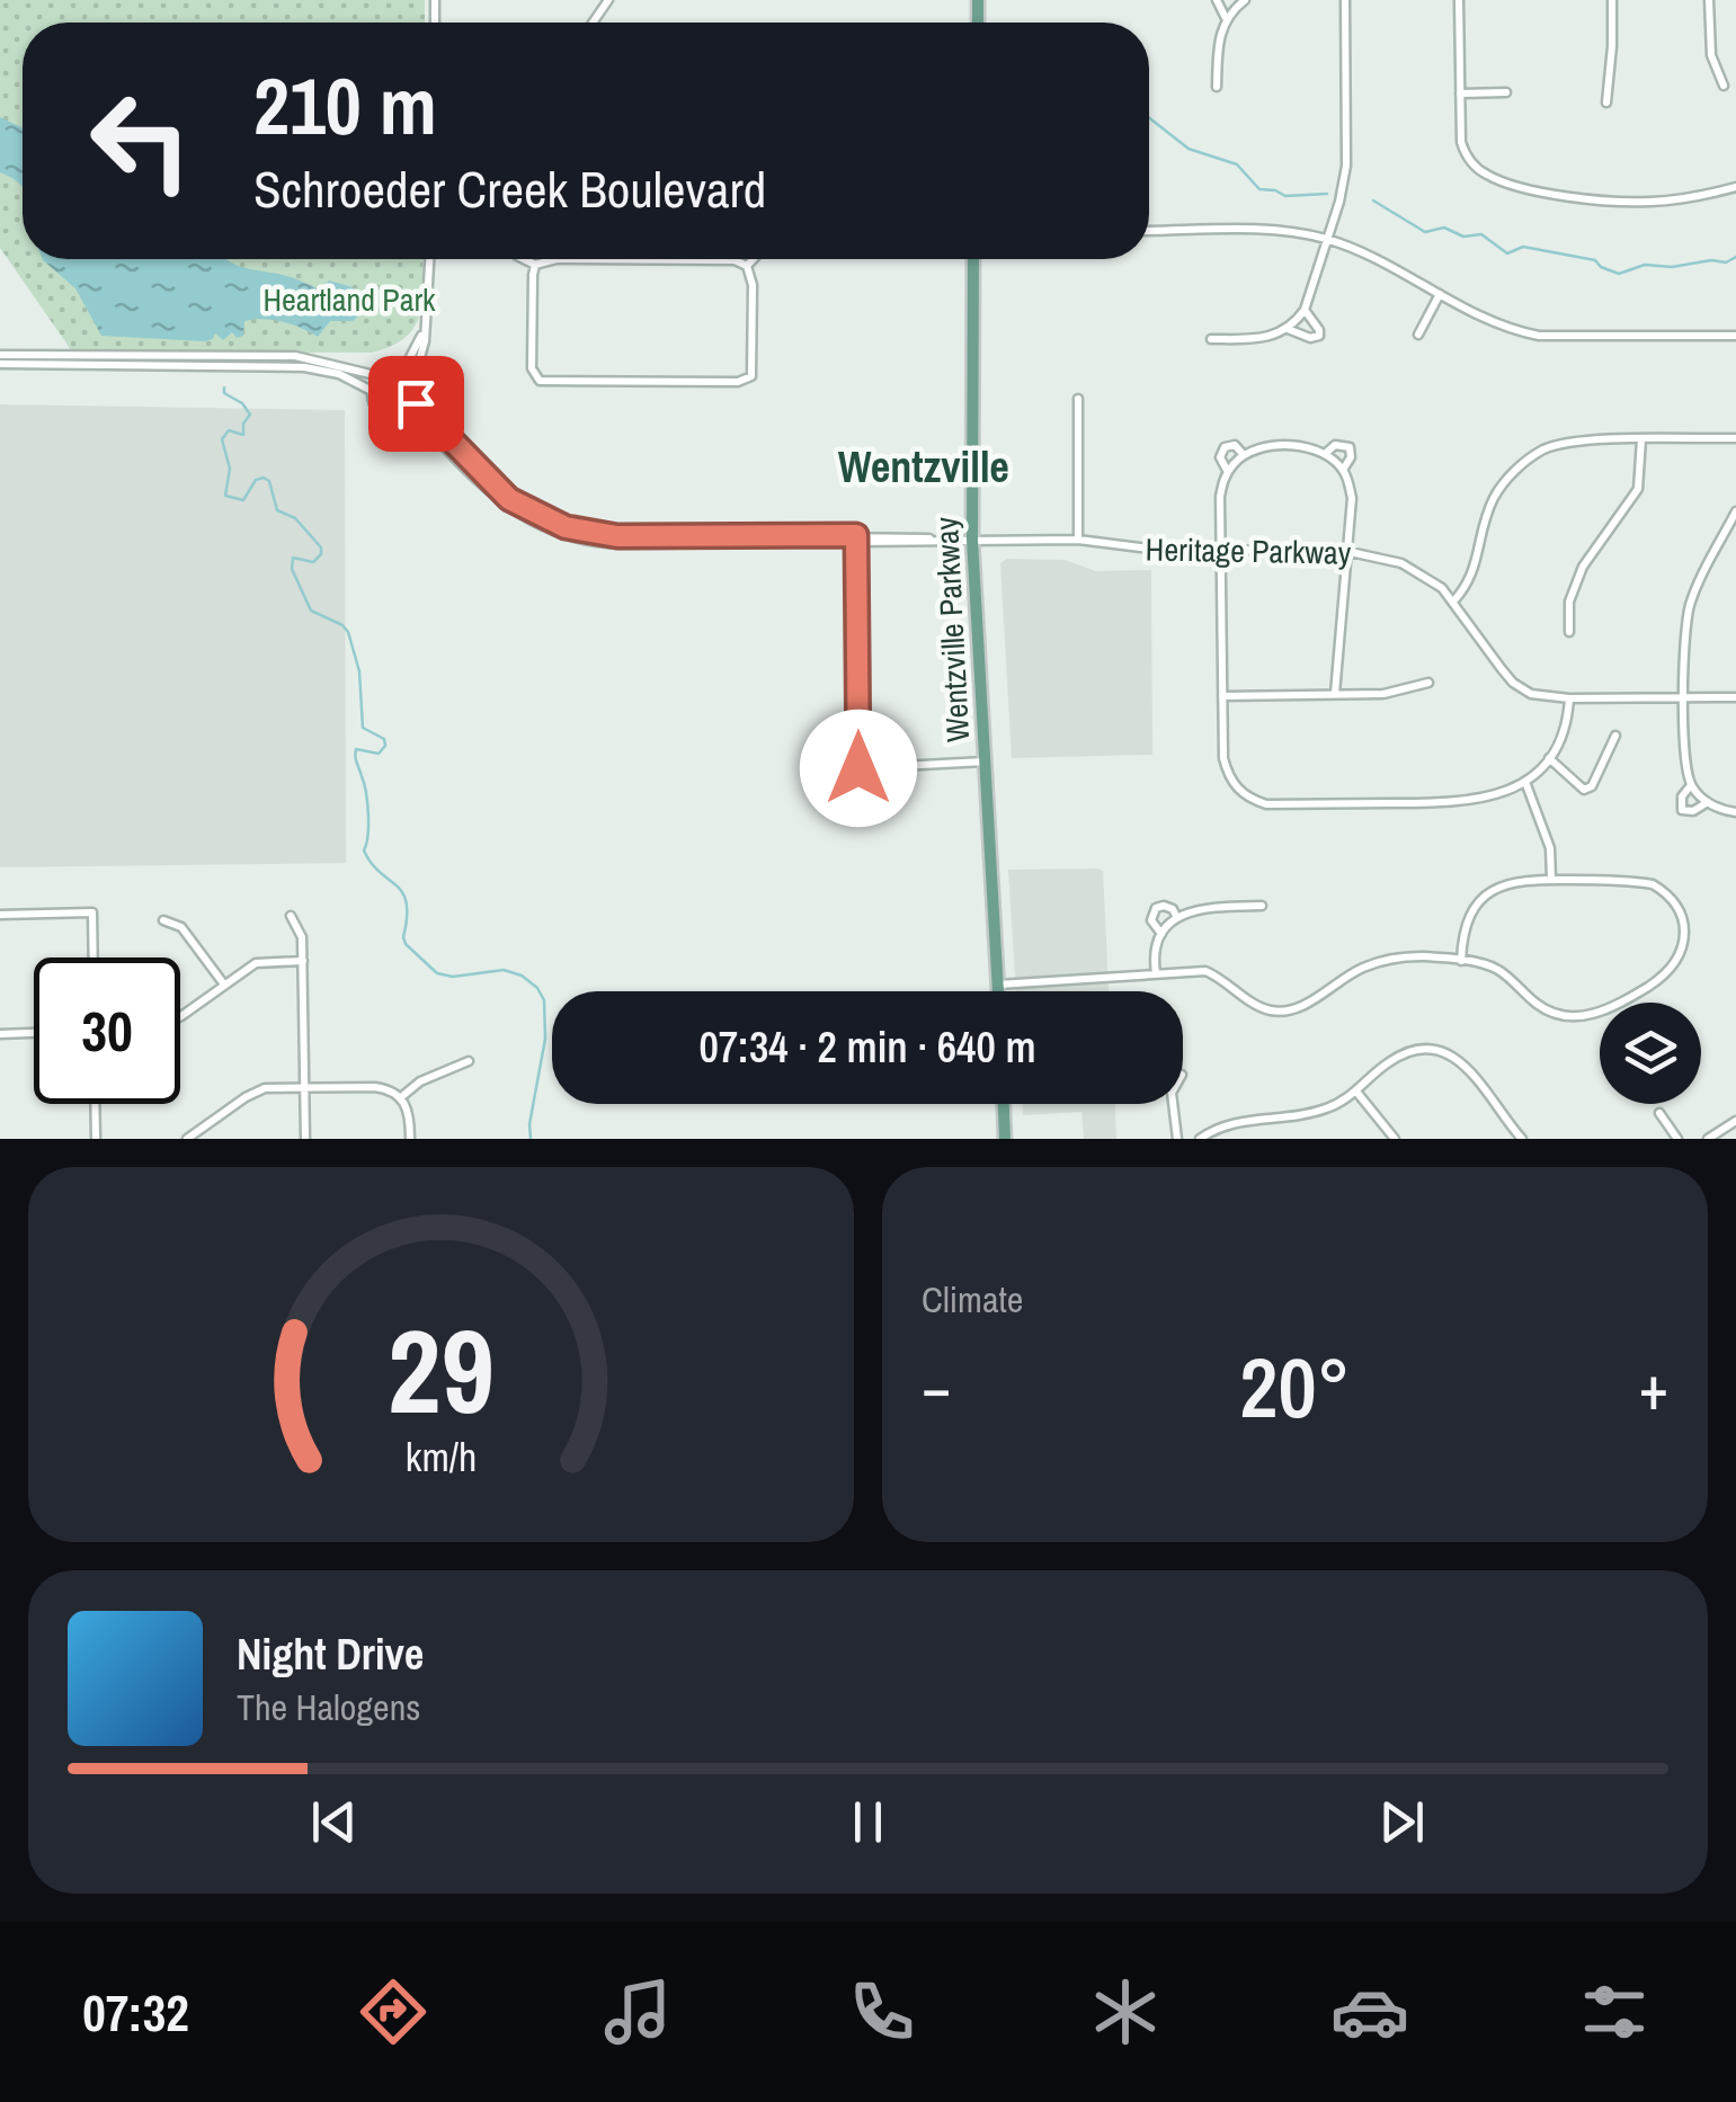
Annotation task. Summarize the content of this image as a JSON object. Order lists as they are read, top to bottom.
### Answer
{
  "streets": {
    "main road": ["Wentzville Parkway"],
    "street": ["Heritage Parkway"]
  },
  "crossings": [
    ["Heritage Parkway", "Wentzville Parkway"]
  ],
  "districts": ["Wentzville"],
  "parks": ["Heartland Park"],
  "page": {
    "turn": ["210 m", "Schroeder Creek Boulevard"],
    "limit": "30",
    "trip": "07:34 · 2 min · 640 m",
    "tile": "Climate",
    "heat": ["−", "20°", "+"],
    "song": ["Night Drive", "The Halogens"],
    "tabs": "07:32",
    "gauge": ["29", "km/h"]
  }
}
